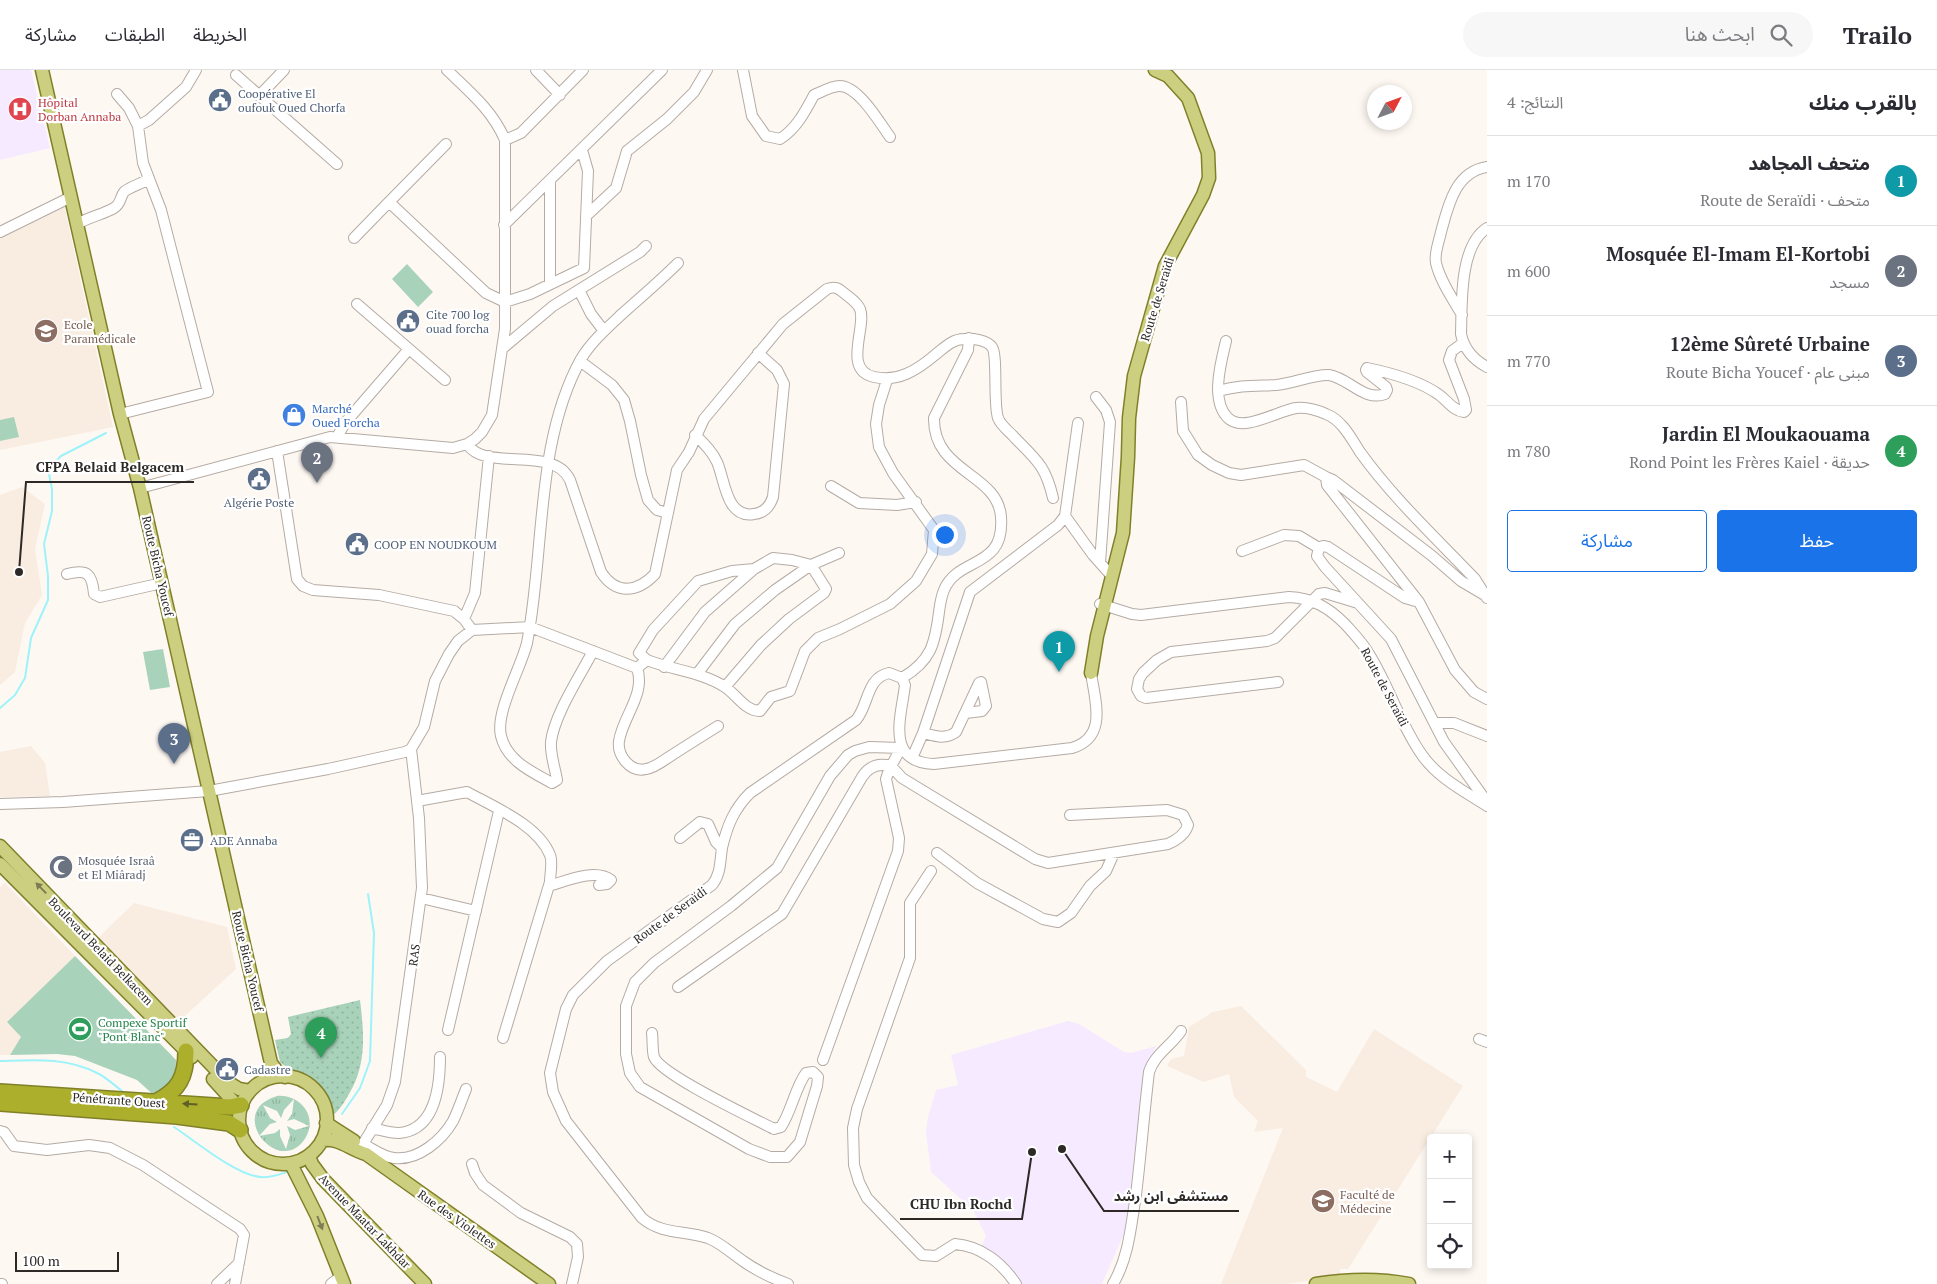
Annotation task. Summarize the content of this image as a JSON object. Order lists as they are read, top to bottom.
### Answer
{
  "streets": {
    "highway": ["Pénétrante Ouest"],
    "main road": [
      "Route de Seraïdi",
      "Route Bicha Youcef",
      "Boulevard Belaid Belkacem",
      "Rue des Violettes",
      "Avenue Maatar Lakhdar"
    ],
    "street": ["RAS"]
  },
  "crossings": [
    ["Boulevard Belaid Belkacem", "Pénétrante Ouest"],
    ["Boulevard Belaid Belkacem", "Avenue Maatar Lakhdar"],
    ["RAS", "Rue des Violettes"],
    ["Pénétrante Ouest", "Avenue Maatar Lakhdar"]
  ],
  "places": {
    "public building": [
      "Coopérative El oufouk Oued Chorfa",
      "Cite 700 log ouad forcha",
      "Algérie Poste",
      "COOP EN NOUDKOUM",
      "Cadastre"
    ],
    "hospital": ["Hôpital Dorban Annaba"],
    "school or university": ["Ecole Paramédicale", "Faculté de Médecine"],
    "shop": ["Marché Oued Forcha"],
    "other": ["CFPA Belaid Belgacem", "مستشفى ابن رشد", "CHU Ibn Rochd"],
    "office": ["ADE Annaba"],
    "mosque": ["Mosquée Israâ et El Miâradj"],
    "sports": ["Compexe Sportif \"Pont Blanc\""]
  },
  "scale_bar": "100 m",
  "north": "top right",
  "page": {
    "header": "Trailo",
    "search": "ابحث هنا",
    "nav": ["الخريطة", "الطبقات", "مشاركة"],
    "heading": ["بالقرب منك", "النتائج: 4"],
    "list": [
      {
        "mark": "1",
        "name": "متحف المجاهد",
        "note": "متحف · Route de Seraïdi",
        "value": "170 m"
      },
      {
        "mark": "2",
        "name": "Mosquée El-Imam El-Kortobi",
        "note": "مسجد",
        "value": "600 m"
      },
      {
        "mark": "3",
        "name": "12ème Sûreté Urbaine",
        "note": "مبنى عام · Route Bicha Youcef",
        "value": "770 m"
      },
      {
        "mark": "4",
        "name": "Jardin El Moukaouama",
        "note": "حديقة · Rond Point les Frères Kaiel",
        "value": "780 m"
      }
    ],
    "pins": [
      "2",
      "1",
      "3",
      "4"
    ],
    "buttons": ["حفظ", "مشاركة"],
    "map_buttons": ["+", "−"],
    "scale": "100 m"
  }
}
